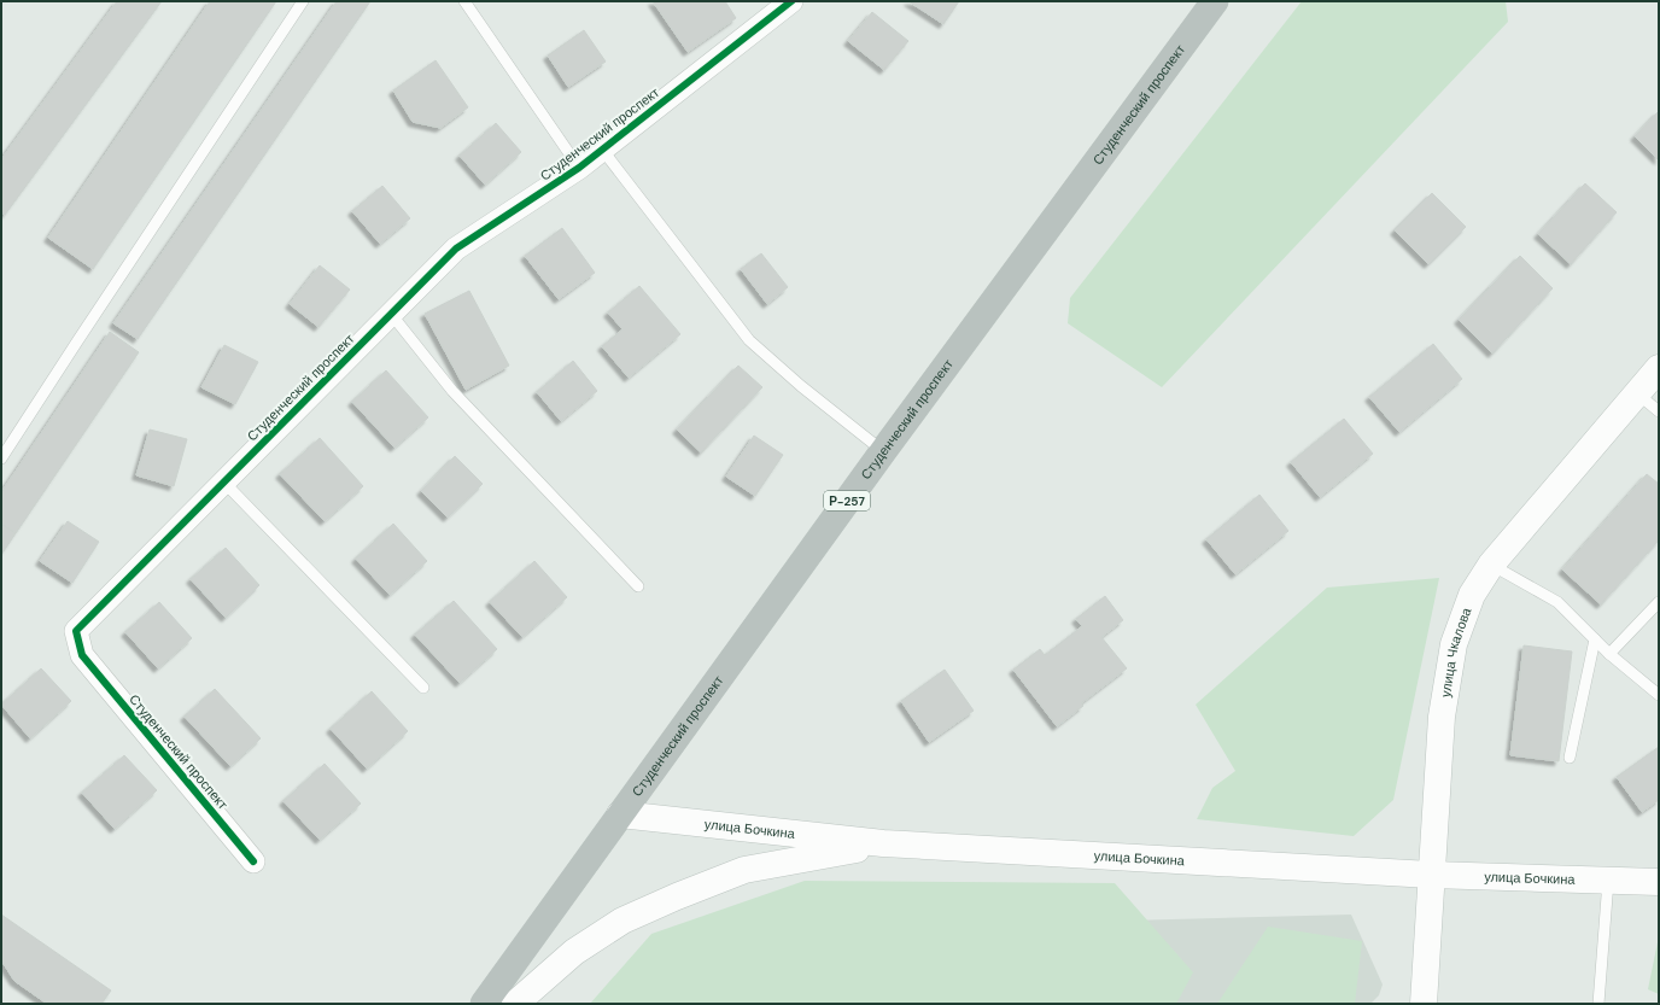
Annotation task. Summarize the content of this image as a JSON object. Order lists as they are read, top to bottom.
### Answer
{
  "streets": {
    "highway": ["Студенческий проспект", "Р-257"],
    "main road": ["улица Чкалова", "улица Бочкина"]
  },
  "crossings": [
    ["Студенческий проспект", "улица Бочкина"],
    ["улица Чкалова", "улица Бочкина"]
  ]
}
